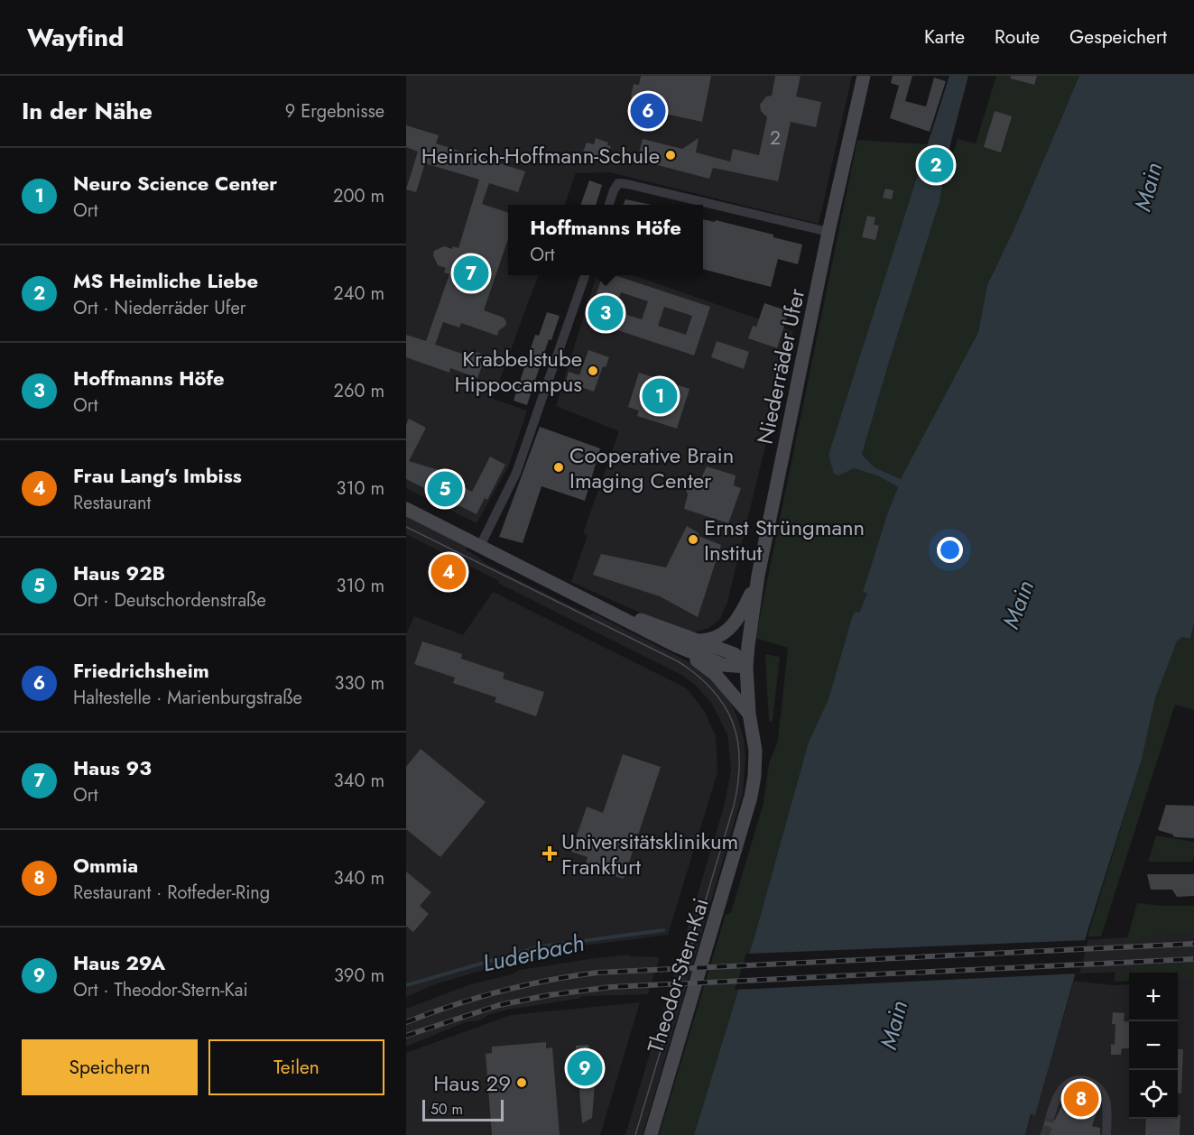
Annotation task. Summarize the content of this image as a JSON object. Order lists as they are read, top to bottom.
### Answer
{
  "streets": {
    "main road": ["Niederräder Ufer", "Theodor-Stern-Kai"]
  },
  "crossings": [
    ["Niederräder Ufer", "Theodor-Stern-Kai"]
  ],
  "water": ["Main", "Luderbach"],
  "places": {
    "other": [
      "Heinrich-Hoffmann-Schule",
      "Krabbelstube Hippocampus",
      "Cooperative Brain Imaging Center",
      "Ernst Strüngmann Institut",
      "Haus 29"
    ],
    "health": ["Universitätsklinikum Frankfurt"]
  },
  "house_numbers": ["2"],
  "scale_bar": "50 m",
  "page": {
    "header": "Wayfind",
    "nav": ["Karte", "Route", "Gespeichert"],
    "heading": ["In der Nähe", "9 Ergebnisse"],
    "pins": [
      "6",
      "2",
      "7",
      "3",
      "1",
      "5",
      "4",
      "9",
      "8"
    ],
    "list": [
      {
        "mark": "1",
        "name": "Neuro Science Center",
        "note": "Ort",
        "value": "200 m"
      },
      {
        "mark": "2",
        "name": "MS Heimliche Liebe",
        "note": "Ort · Niederräder Ufer",
        "value": "240 m"
      },
      {
        "mark": "3",
        "name": "Hoffmanns Höfe",
        "note": "Ort",
        "value": "260 m"
      },
      {
        "mark": "4",
        "name": "Frau Lang's Imbiss",
        "note": "Restaurant",
        "value": "310 m"
      },
      {
        "mark": "5",
        "name": "Haus 92B",
        "note": "Ort · Deutschordenstraße",
        "value": "310 m"
      },
      {
        "mark": "6",
        "name": "Friedrichsheim",
        "note": "Haltestelle · Marienburgstraße",
        "value": "330 m"
      },
      {
        "mark": "7",
        "name": "Haus 93",
        "note": "Ort",
        "value": "340 m"
      },
      {
        "mark": "8",
        "name": "Ommia",
        "note": "Restaurant · Rotfeder-Ring",
        "value": "340 m"
      },
      {
        "mark": "9",
        "name": "Haus 29A",
        "note": "Ort · Theodor-Stern-Kai",
        "value": "390 m"
      }
    ],
    "popup": ["Hoffmanns Höfe", "Ort"],
    "map_buttons": ["+", "−"],
    "buttons": ["Speichern", "Teilen"],
    "scale": "50 m"
  }
}
